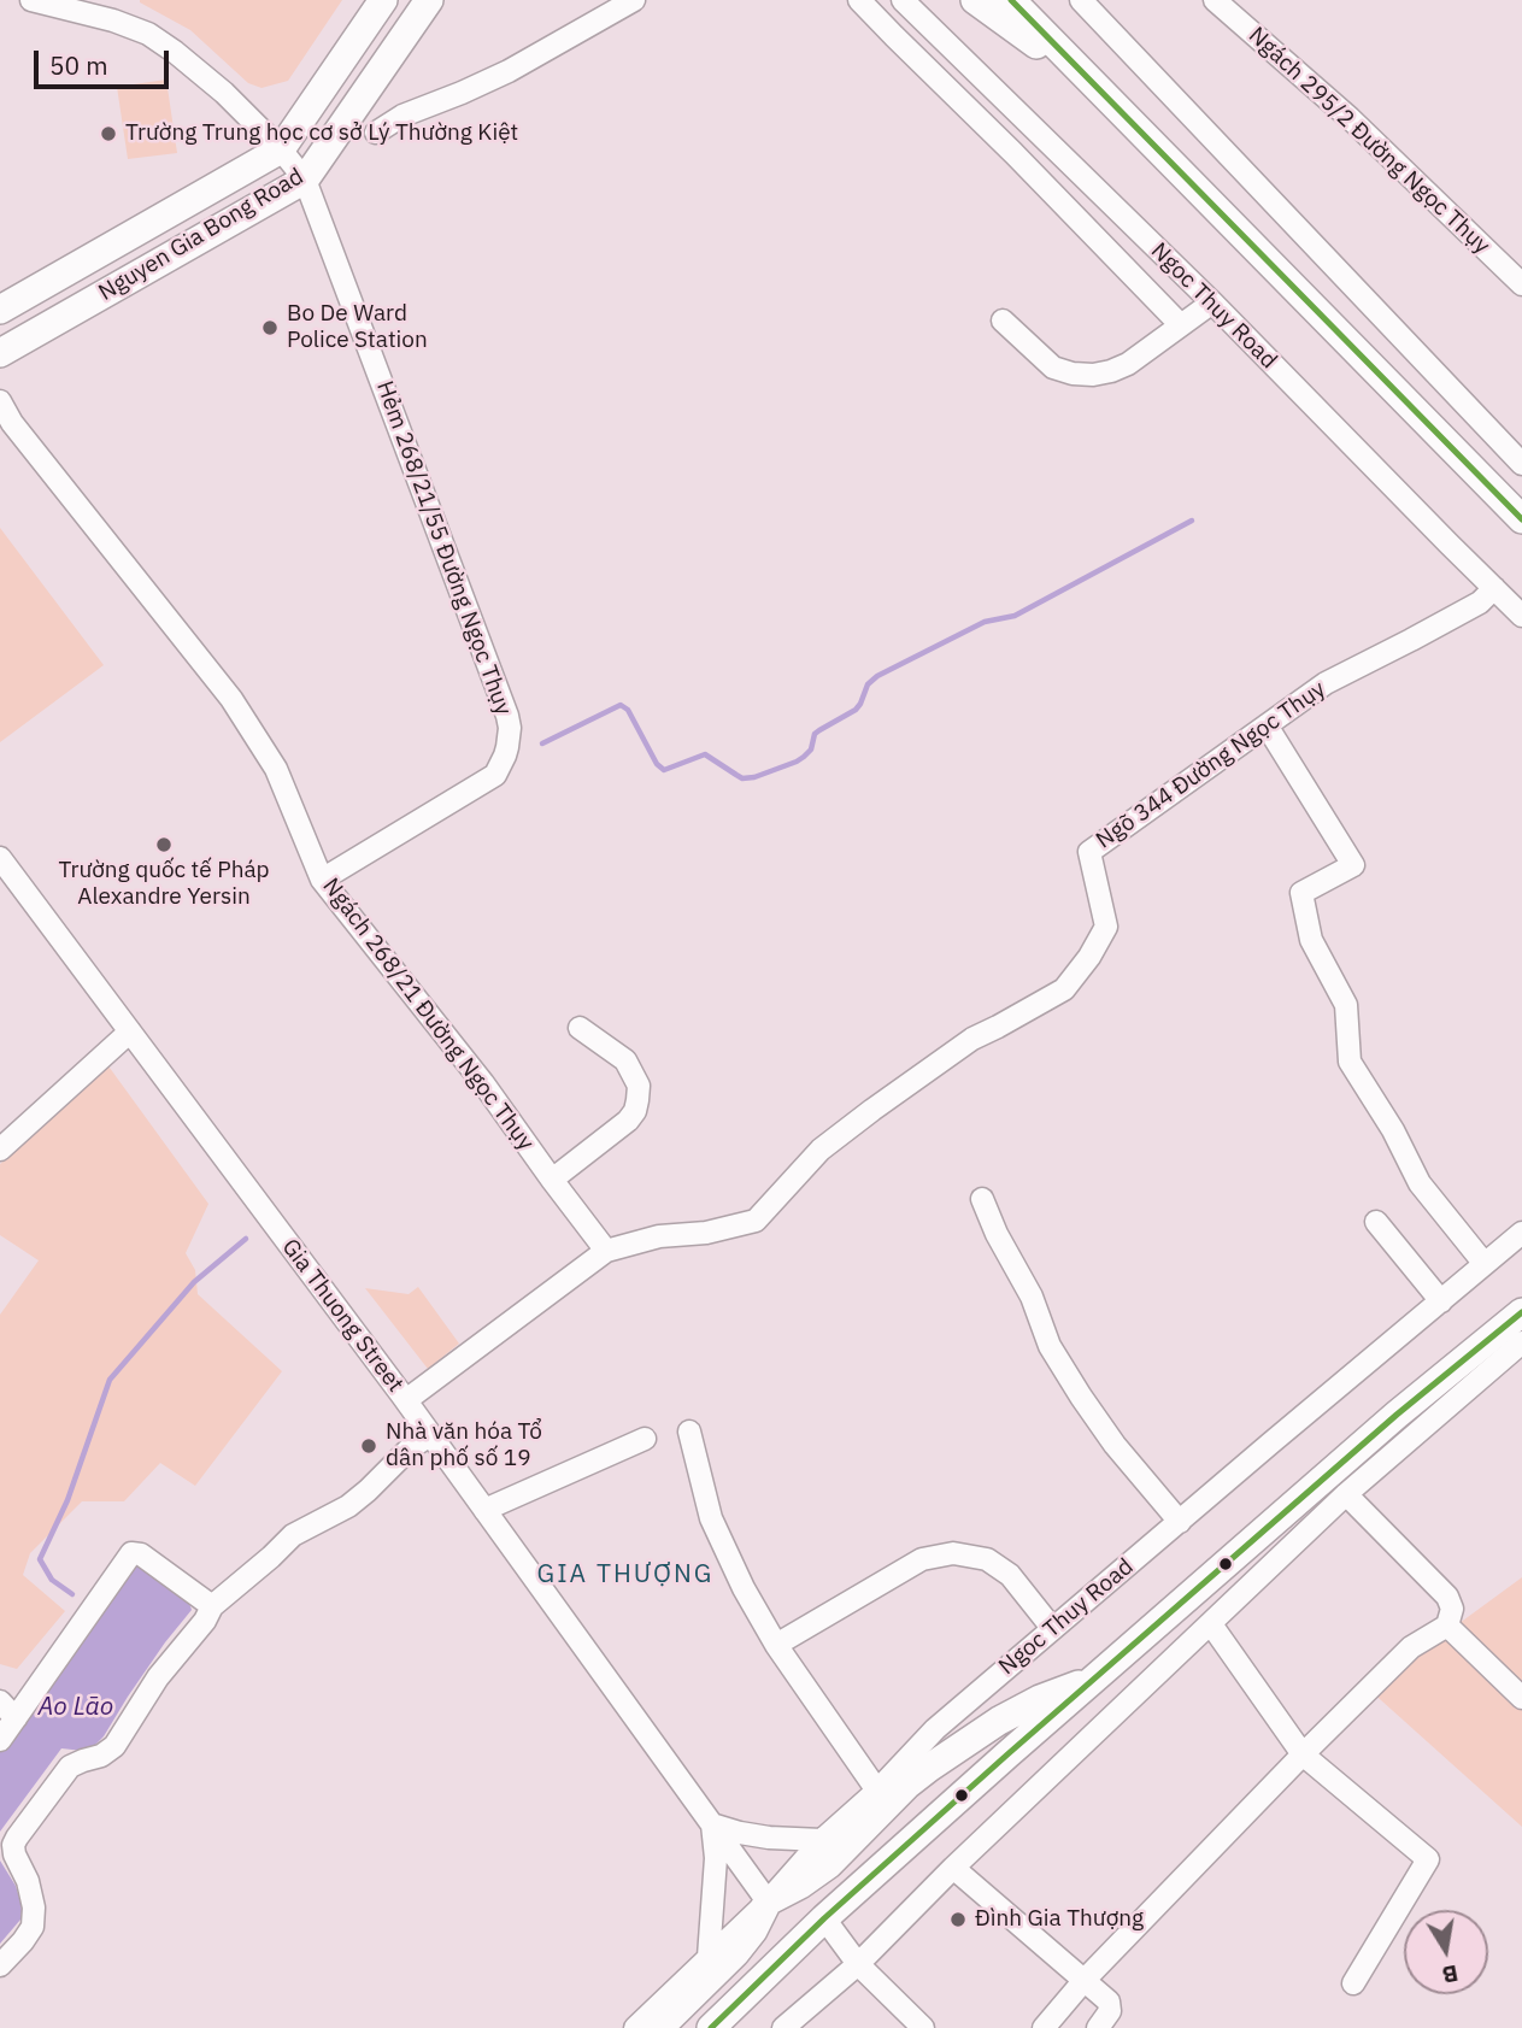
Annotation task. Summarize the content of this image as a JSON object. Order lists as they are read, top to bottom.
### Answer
{
  "streets": {
    "main road": ["Nguyen Gia Bong Road"],
    "street": [
      "Ngách 295/2 Đường Ngọc Thụy",
      "Ngoc Thuy Road",
      "Hẻm 268/21/55 Đường Ngọc Thụy",
      "Ngõ 344 Đường Ngọc Thụy",
      "Ngách 268/21 Đường Ngọc Thụy",
      "Gia Thuong Street"
    ]
  },
  "crossings": [
    ["Nguyen Gia Bong Road", "Hẻm 268/21/55 Đường Ngọc Thụy"],
    ["Ngoc Thuy Road", "Ngõ 344 Đường Ngọc Thụy"],
    ["Ngoc Thuy Road", "Gia Thuong Street"],
    ["Hẻm 268/21/55 Đường Ngọc Thụy", "Ngách 268/21 Đường Ngọc Thụy"],
    ["Ngõ 344 Đường Ngọc Thụy", "Ngách 268/21 Đường Ngọc Thụy"]
  ],
  "districts": ["GIA THƯỢNG"],
  "water": ["Ao Lão"],
  "places": [
    "Trường Trung học cơ sở Lý Thường Kiệt",
    "Bo De Ward Police Station",
    "Trường quốc tế Pháp Alexandre Yersin",
    "Nhà văn hóa Tổ dân phố số 19",
    "Đình Gia Thượng"
  ],
  "scale_bar": "50 m",
  "north": "bottom"
}
